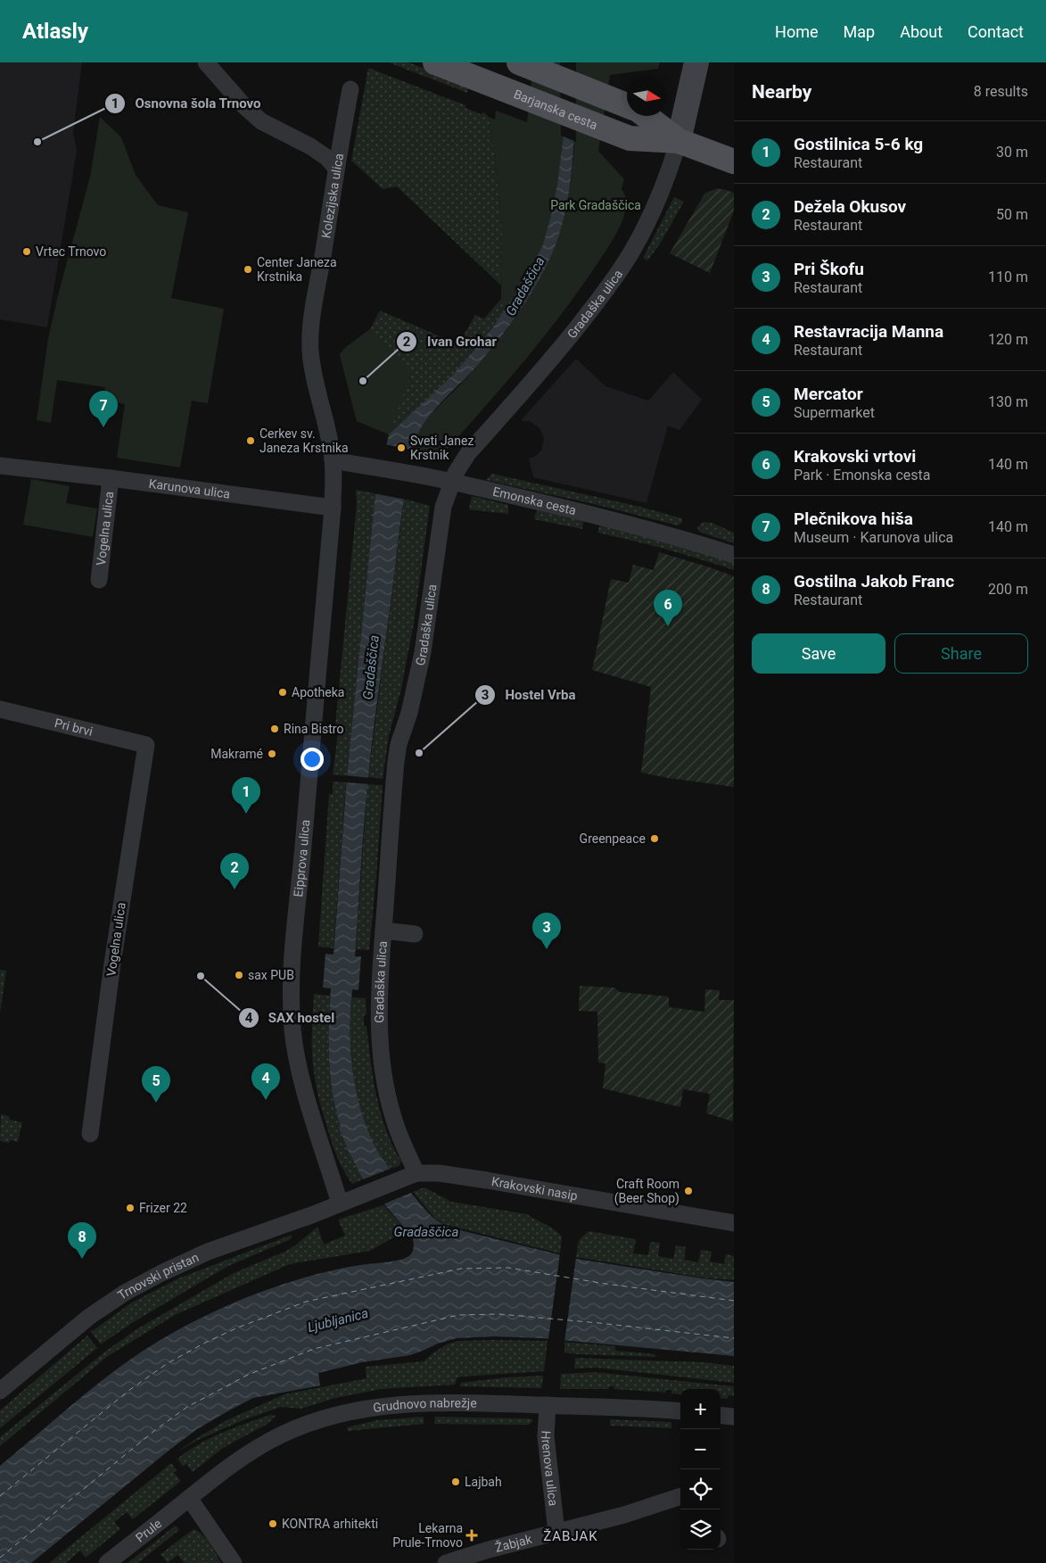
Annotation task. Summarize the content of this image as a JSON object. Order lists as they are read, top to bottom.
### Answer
{
  "streets": {
    "main road": ["Barjanska cesta"],
    "street": [
      "Kolezijska ulica",
      "Gradaška ulica",
      "Karunova ulica",
      "Emonska cesta",
      "Vogelna ulica",
      "Pri brvi",
      "Eipprova ulica",
      "Krakovski nasip",
      "Trnovski pristan",
      "Grudnovo nabrežje",
      "Hrenova ulica",
      "Prule",
      "Žabjak"
    ]
  },
  "crossings": [
    ["Barjanska cesta", "Gradaška ulica"],
    ["Kolezijska ulica", "Emonska cesta"],
    ["Gradaška ulica", "Emonska cesta"],
    ["Gradaška ulica", "Krakovski nasip"],
    ["Karunova ulica", "Vogelna ulica"],
    ["Karunova ulica", "Eipprova ulica"],
    ["Vogelna ulica", "Pri brvi"],
    ["Eipprova ulica", "Krakovski nasip"],
    ["Eipprova ulica", "Trnovski pristan"],
    ["Krakovski nasip", "Trnovski pristan"],
    ["Grudnovo nabrežje", "Hrenova ulica"],
    ["Grudnovo nabrežje", "Prule"],
    ["Hrenova ulica", "Žabjak"]
  ],
  "districts": ["ŽABJAK"],
  "water": ["Gradaščica", "Ljubljanica"],
  "parks": ["Park Gradaščica"],
  "places": {
    "other": [
      "Osnovna šola Trnovo",
      "Vrtec Trnovo",
      "Center Janeza Krstnika",
      "Ivan Grohar",
      "Cerkev sv. Janeza Krstnika",
      "Sveti Janez Krstnik",
      "Apotheka",
      "Rina Bistro",
      "Hostel Vrba",
      "Makramé",
      "Greenpeace",
      "sax PUB",
      "SAX hostel",
      "Craft Room (Beer Shop)",
      "Frizer 22",
      "Lajbah",
      "KONTRA arhitekti"
    ],
    "health": ["Lekarna Prule-Trnovo"]
  },
  "north": "right",
  "page": {
    "header": "Atlasly",
    "nav": [
      "Home",
      "Map",
      "About",
      "Contact"
    ],
    "heading": ["Nearby", "8 results"],
    "list": [
      {
        "mark": "1",
        "name": "Gostilnica 5-6 kg",
        "note": "Restaurant",
        "value": "30 m"
      },
      {
        "mark": "2",
        "name": "Dežela Okusov",
        "note": "Restaurant",
        "value": "50 m"
      },
      {
        "mark": "3",
        "name": "Pri Škofu",
        "note": "Restaurant",
        "value": "110 m"
      },
      {
        "mark": "4",
        "name": "Restavracija Manna",
        "note": "Restaurant",
        "value": "120 m"
      },
      {
        "mark": "5",
        "name": "Mercator",
        "note": "Supermarket",
        "value": "130 m"
      },
      {
        "mark": "6",
        "name": "Krakovski vrtovi",
        "note": "Park · Emonska cesta",
        "value": "140 m"
      },
      {
        "mark": "7",
        "name": "Plečnikova hiša",
        "note": "Museum · Karunova ulica",
        "value": "140 m"
      },
      {
        "mark": "8",
        "name": "Gostilna Jakob Franc",
        "note": "Restaurant",
        "value": "200 m"
      }
    ],
    "pins": [
      "7",
      "6",
      "1",
      "2",
      "3",
      "4",
      "5",
      "8"
    ],
    "buttons": ["Save", "Share"],
    "map_buttons": ["+", "−"]
  }
}
